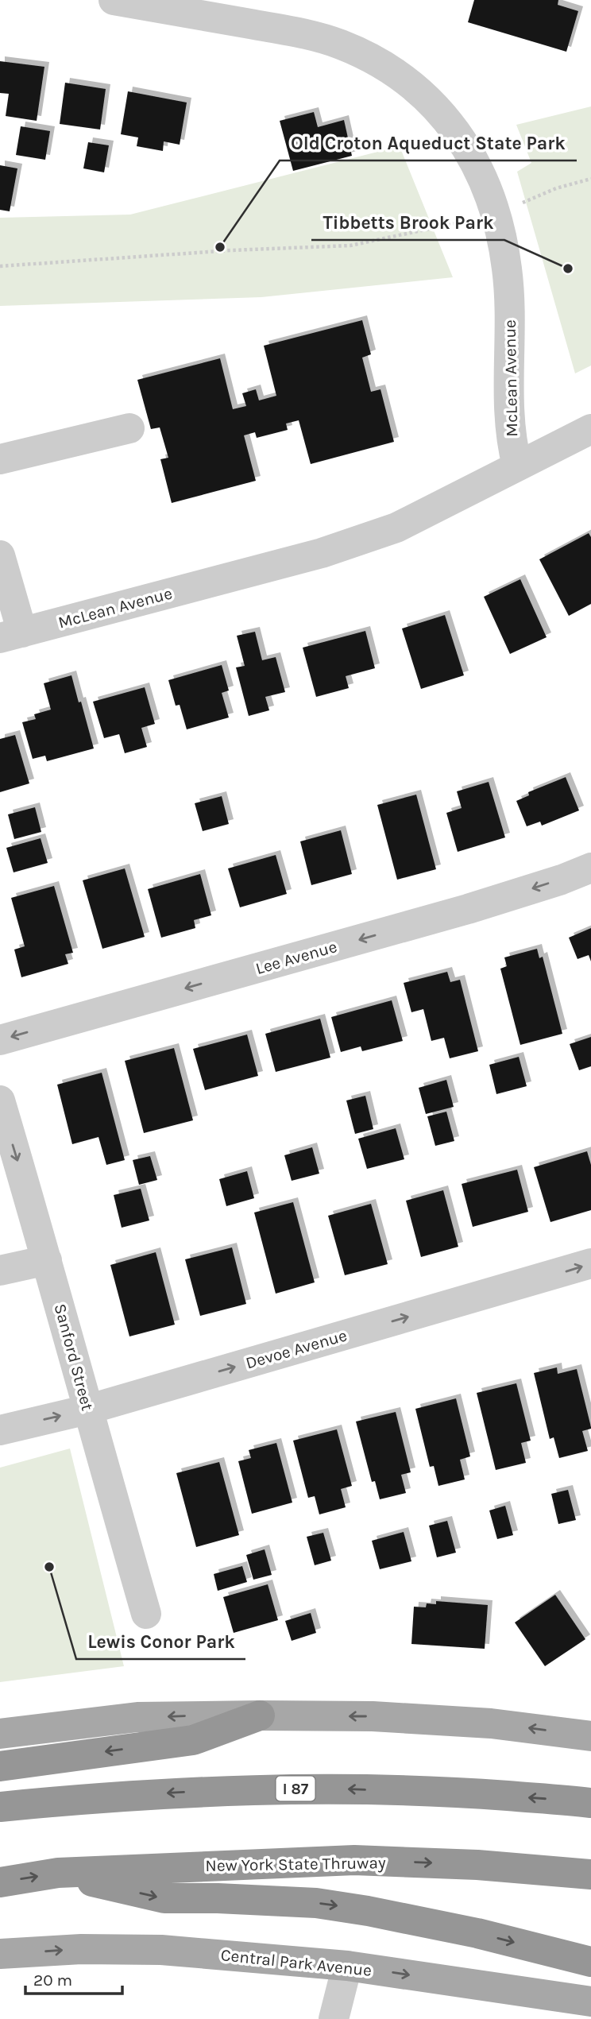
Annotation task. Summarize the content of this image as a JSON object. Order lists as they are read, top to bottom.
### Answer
{
  "streets": {
    "highway": ["I 87", "New York State Thruway"],
    "main road": ["Central Park Avenue"],
    "street": [
      "McLean Avenue",
      "Lee Avenue",
      "Devoe Avenue",
      "Sanford Street"
    ]
  },
  "crossings": [
    ["Devoe Avenue", "Sanford Street"]
  ],
  "one_way": ["Lee Avenue", "Devoe Avenue"],
  "places": ["Old Croton Aqueduct State Park", "Tibbetts Brook Park", "Lewis Conor Park"],
  "scale_bar": "20 m"
}
